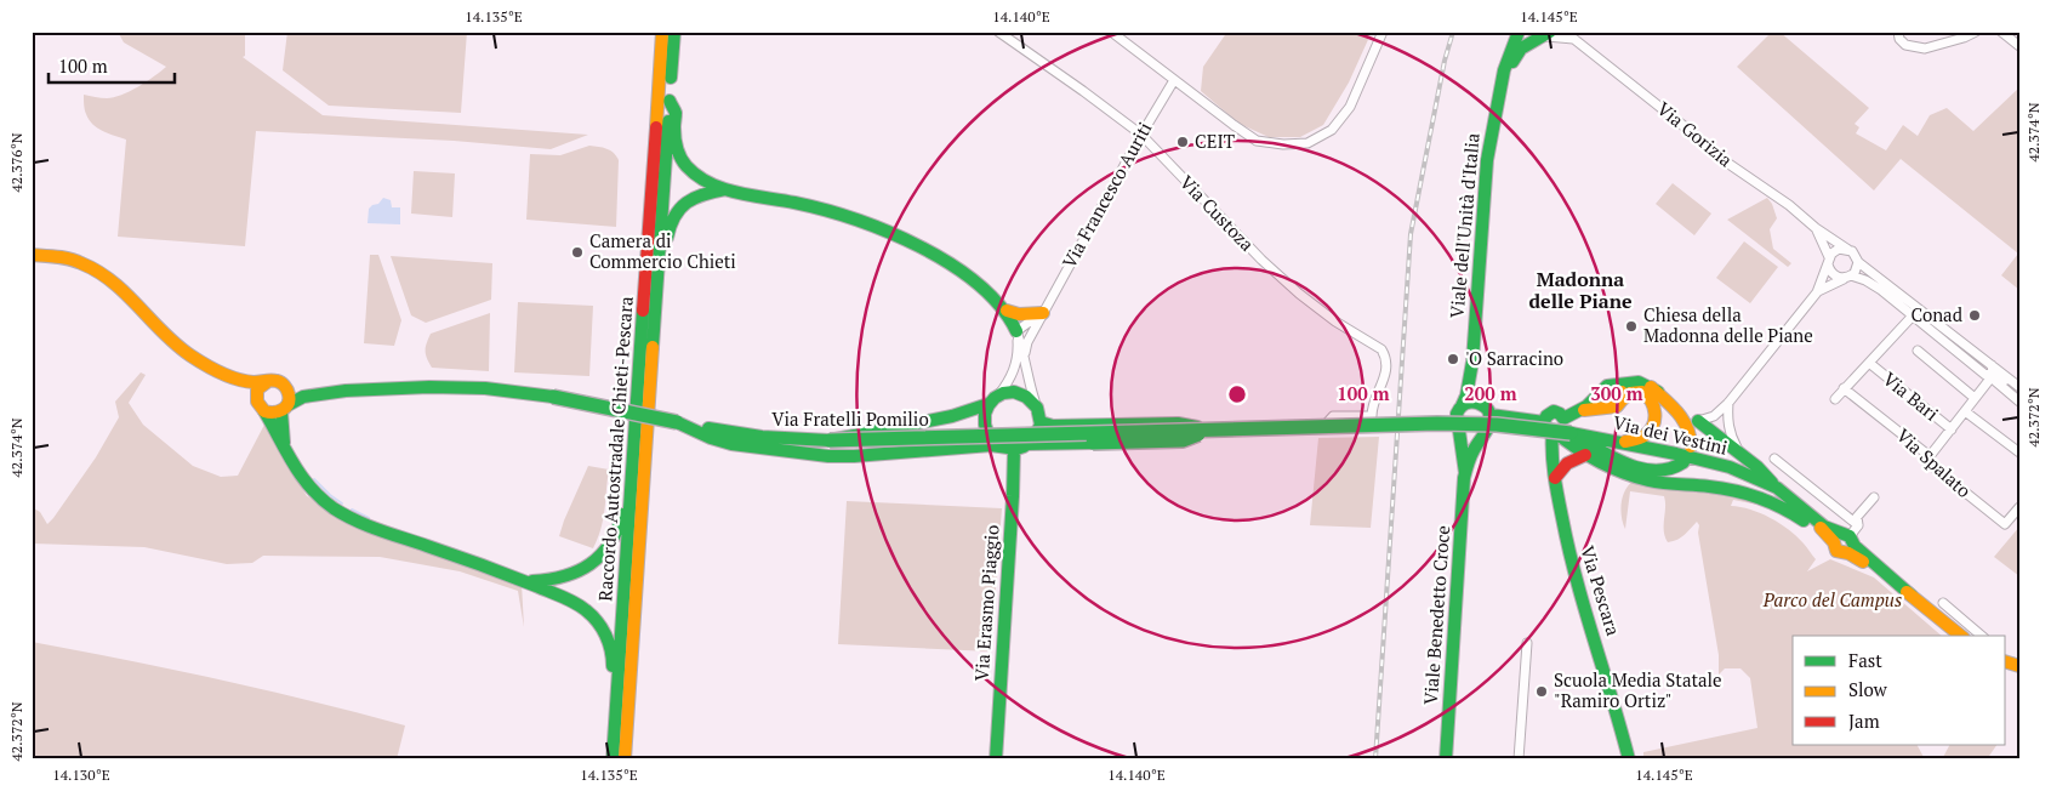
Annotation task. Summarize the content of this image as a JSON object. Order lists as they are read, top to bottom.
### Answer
{
  "streets": {
    "main road": [
      "Viale dell'Unità d'Italia",
      "Via Fratelli Pomilio",
      "Via dei Vestini",
      "Raccordo Autostradale Chieti-Pescara",
      "Via Pescara",
      "Via Erasmo Piaggio",
      "Viale Benedetto Croce"
    ],
    "street": [
      "Via Gorizia",
      "Via Francesco Auriti",
      "Via Custoza",
      "Via Bari",
      "Via Spalato"
    ]
  },
  "crossings": [
    ["Via Francesco Auriti", "Via Custoza"],
    ["Via Custoza", "Via Erasmo Piaggio"],
    ["Via Fratelli Pomilio", "Via dei Vestini"],
    ["Via dei Vestini", "Via Pescara"]
  ],
  "districts": ["Madonna delle Piane"],
  "parks": ["Parco del Campus"],
  "places": [
    "CEIT",
    "Camera di Commercio Chieti",
    "Conad",
    "Chiesa della Madonna delle Piane",
    "'O Sarracino",
    "Scuola Media Statale \"Ramiro Ortiz\""
  ],
  "legend": ["Fast", "Slow", "Jam"],
  "scale_bar": "100 m",
  "coordinates": [
    "14.135°E",
    "14.140°E",
    "14.145°E",
    "42.374°N",
    "42.376°N",
    "42.372°N",
    "14.130°E"
  ],
  "rings": ["100 m", "200 m", "300 m"]
}
